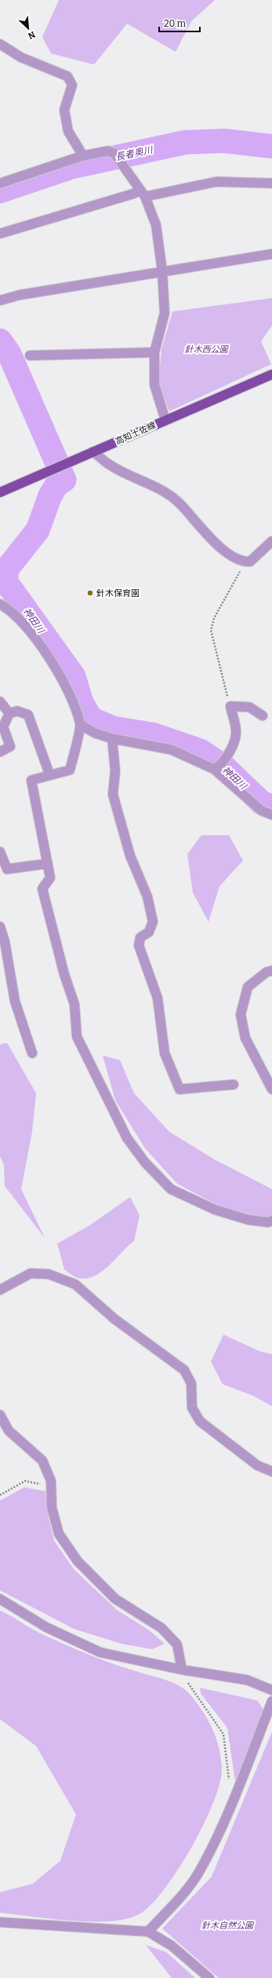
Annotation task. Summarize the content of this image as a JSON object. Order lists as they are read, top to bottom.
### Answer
{
  "streets": {
    "main road": ["高知土佐線"]
  },
  "water": ["長者奥川", "神田川"],
  "parks": ["針木西公園", "針木自然公園"],
  "places": ["針木保育園"],
  "scale_bar": "20 m",
  "north": "bottom right"
}
